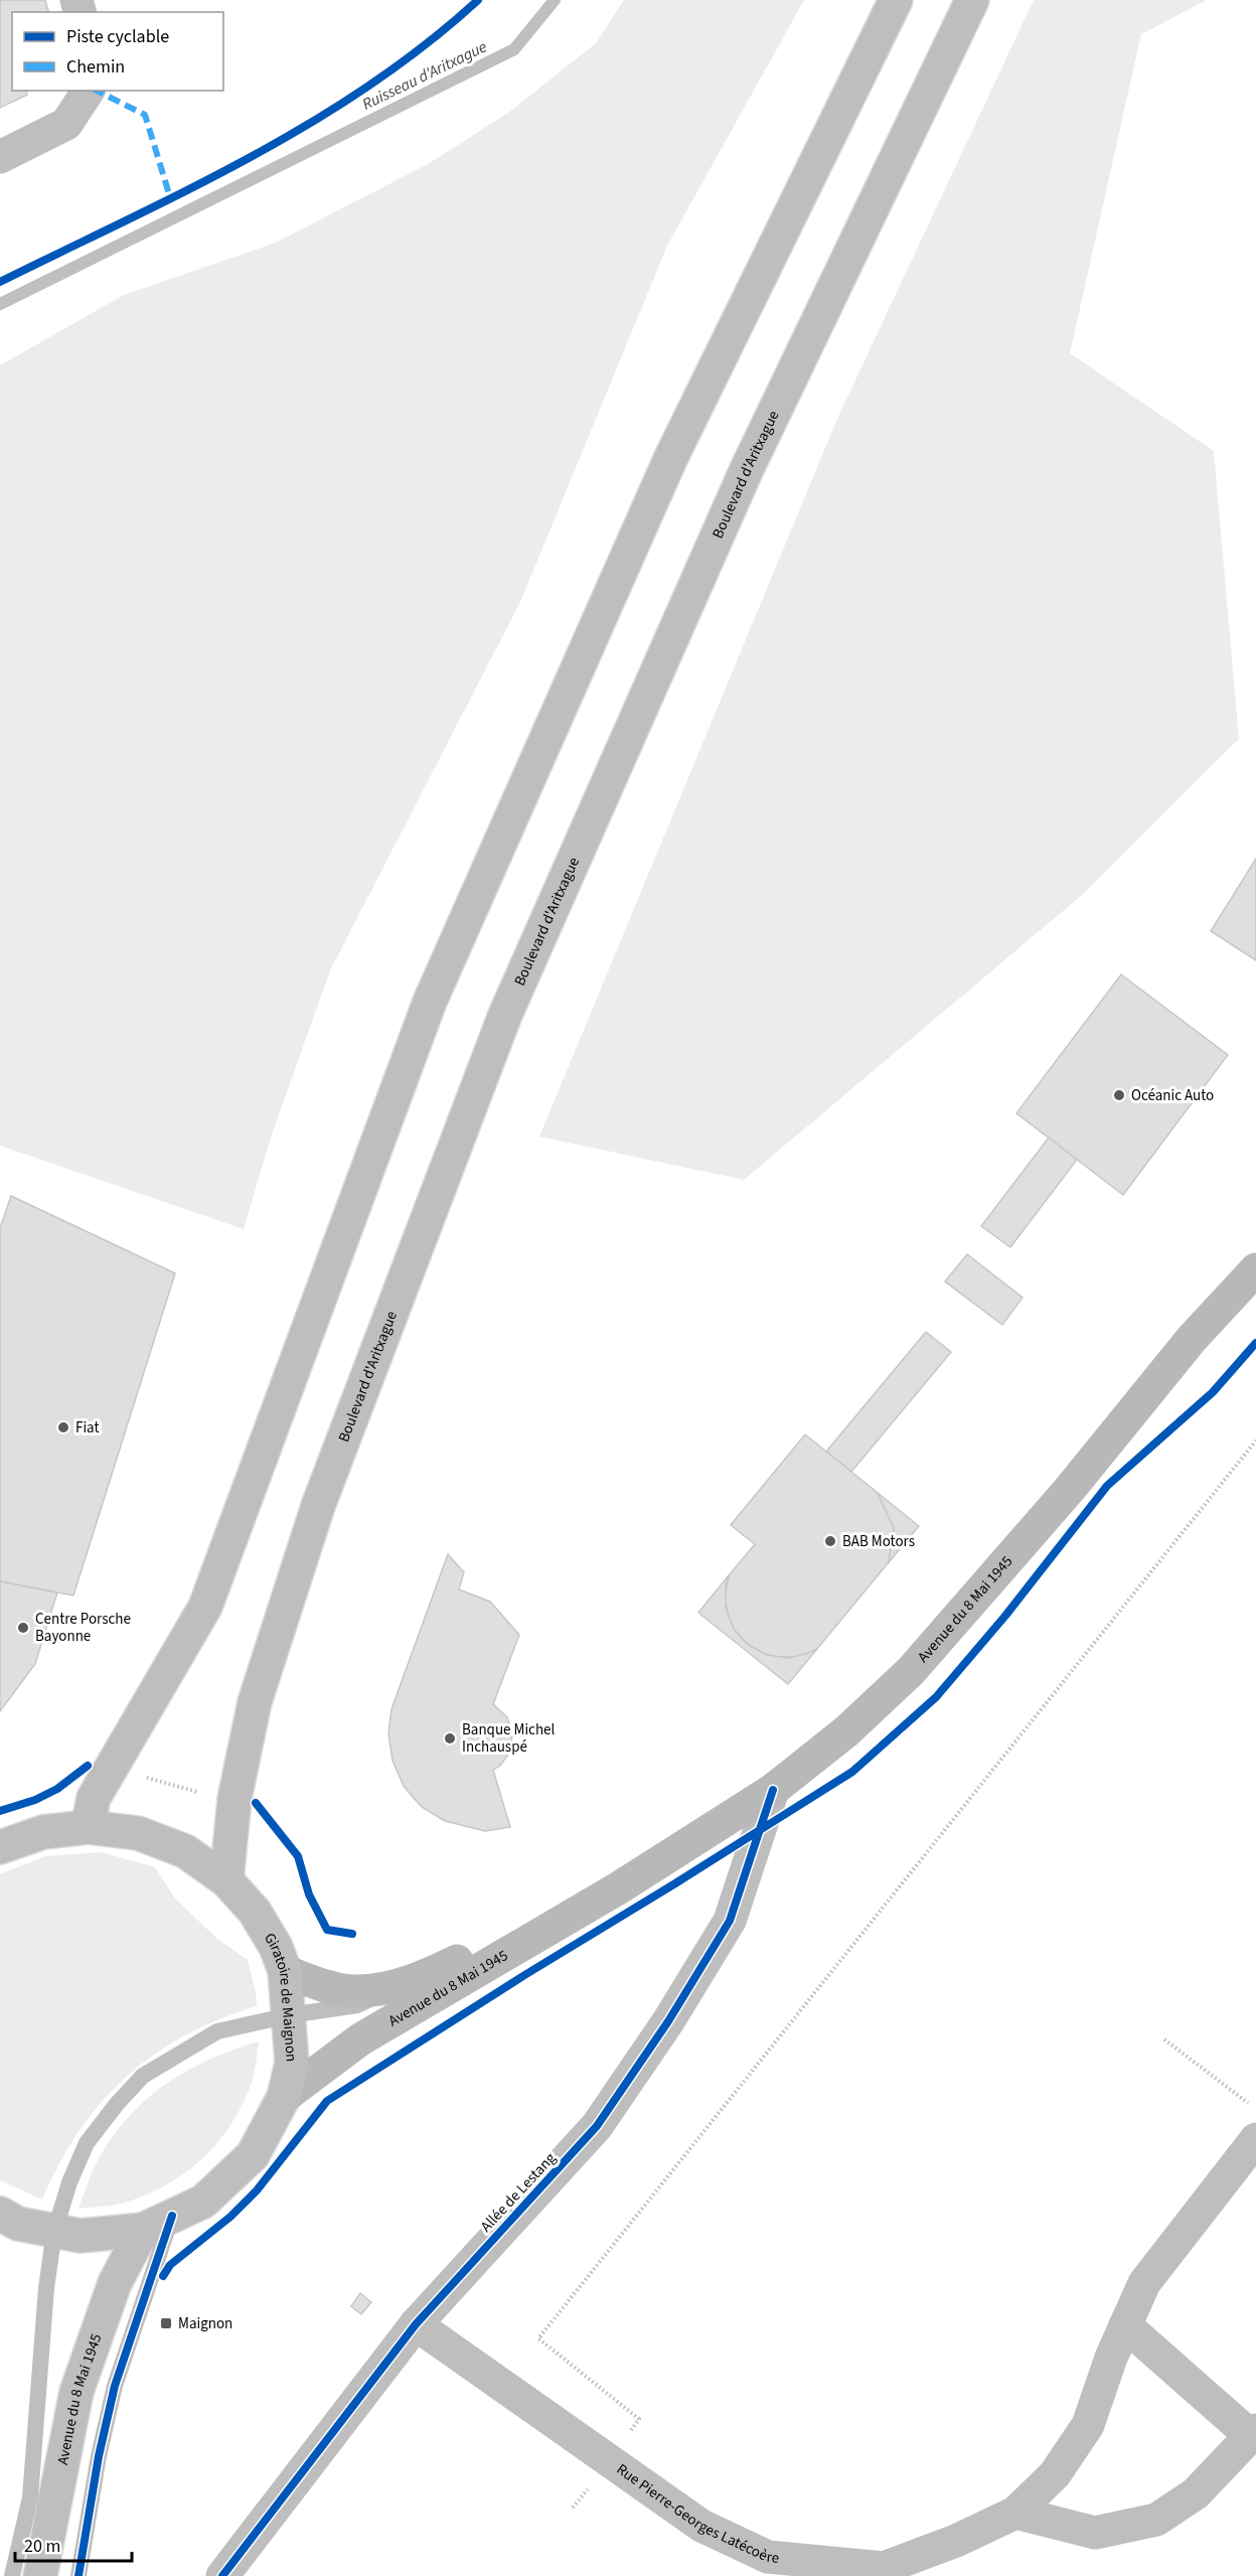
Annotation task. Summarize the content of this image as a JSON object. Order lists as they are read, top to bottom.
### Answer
{
  "streets": {
    "main road": [
      "Boulevard d'Aritxague",
      "Avenue du 8 Mai 1945",
      "Giratoire de Maignon",
      "Allée de Lestang",
      "Rue Pierre-Georges Latécoère"
    ]
  },
  "crossings": [
    ["Boulevard d'Aritxague", "Giratoire de Maignon"],
    ["Avenue du 8 Mai 1945", "Giratoire de Maignon"],
    ["Avenue du 8 Mai 1945", "Allée de Lestang"],
    ["Allée de Lestang", "Rue Pierre-Georges Latécoère"]
  ],
  "water": ["Ruisseau d'Aritxague"],
  "places": {
    "other": [
      "Océanic Auto",
      "Fiat",
      "BAB Motors",
      "Centre Porsche Bayonne",
      "Banque Michel Inchauspé"
    ],
    "transit": ["Maignon"]
  },
  "legend": ["Piste cyclable", "Chemin"],
  "scale_bar": "20 m"
}
